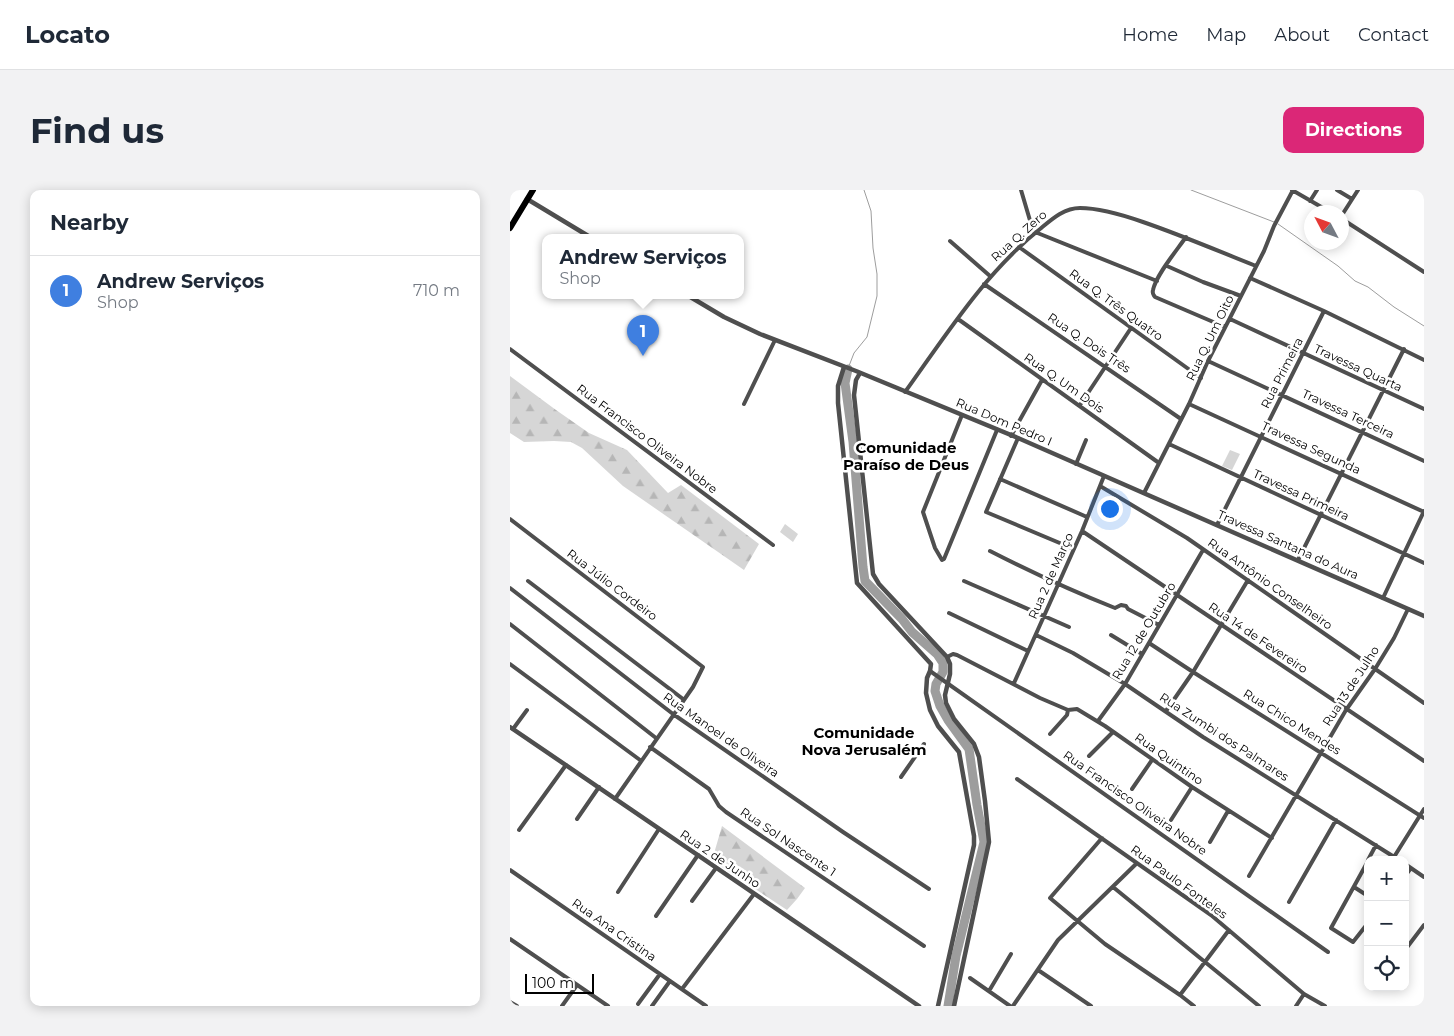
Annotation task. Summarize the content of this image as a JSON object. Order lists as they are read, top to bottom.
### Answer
{
  "streets": {
    "street": [
      "Rua Q. Zero",
      "Rua Q. Três Quatro",
      "Rua Q. Um Oito",
      "Rua Q. Dois Três",
      "Travessa Quarta",
      "Rua Primeira",
      "Rua Q. Um Dois",
      "Travessa Terceira",
      "Rua Dom Pedro I",
      "Rua Francisco Oliveira Nobre",
      "Travessa Segunda",
      "Travessa Primeira",
      "Travessa Santana do Aura",
      "Rua 2 de Março",
      "Rua Antônio Conselheiro",
      "Rua Júlio Cordeiro",
      "Rua 12 de Outubro",
      "Rua 14 de Fevereiro",
      "Rua 13 de Julho",
      "Rua Chico Mendes",
      "Rua Manoel de Oliveira",
      "Rua Zumbi dos Palmares",
      "Rua Quintino",
      "Rua Sol Nascente 1",
      "Rua 2 de Junho",
      "Rua Paulo Fonteles",
      "Rua Ana Cristina"
    ]
  },
  "crossings": [
    ["Rua Q. Zero", "Rua Q. Três Quatro"],
    ["Rua Q. Zero", "Rua Q. Um Oito"],
    ["Rua Q. Zero", "Rua Q. Dois Três"],
    ["Rua Q. Zero", "Rua Q. Um Dois"],
    ["Rua Q. Zero", "Rua Dom Pedro I"],
    ["Rua Q. Três Quatro", "Rua Q. Um Oito"],
    ["Rua Q. Um Oito", "Rua Q. Dois Três"],
    ["Rua Q. Um Oito", "Travessa Quarta"],
    ["Rua Q. Um Oito", "Rua Q. Um Dois"],
    ["Rua Q. Um Oito", "Travessa Terceira"],
    ["Rua Q. Um Oito", "Rua Dom Pedro I"],
    ["Rua Q. Um Oito", "Travessa Segunda"],
    ["Rua Q. Um Oito", "Travessa Primeira"],
    ["Rua Q. Um Oito", "Travessa Santana do Aura"],
    ["Travessa Quarta", "Rua Primeira"],
    ["Rua Primeira", "Travessa Terceira"],
    ["Rua Primeira", "Travessa Segunda"],
    ["Rua Primeira", "Travessa Primeira"],
    ["Rua Primeira", "Travessa Santana do Aura"],
    ["Rua Dom Pedro I", "Travessa Santana do Aura"],
    ["Rua Dom Pedro I", "Rua 2 de Março"],
    ["Travessa Santana do Aura", "Rua 13 de Julho"],
    ["Rua 2 de Março", "Rua Antônio Conselheiro"],
    ["Rua 2 de Março", "Rua 14 de Fevereiro"],
    ["Rua 2 de Março", "Rua Zumbi dos Palmares"],
    ["Rua 2 de Março", "Rua Quintino"],
    ["Rua Antônio Conselheiro", "Rua 12 de Outubro"],
    ["Rua Antônio Conselheiro", "Rua 13 de Julho"],
    ["Rua 12 de Outubro", "Rua 14 de Fevereiro"],
    ["Rua 12 de Outubro", "Rua Chico Mendes"],
    ["Rua 12 de Outubro", "Rua Zumbi dos Palmares"],
    ["Rua 12 de Outubro", "Rua Quintino"],
    ["Rua 14 de Fevereiro", "Rua 13 de Julho"],
    ["Rua 13 de Julho", "Rua Chico Mendes"],
    ["Rua 13 de Julho", "Rua Zumbi dos Palmares"],
    ["Rua 13 de Julho", "Rua Quintino"]
  ],
  "districts": ["Comunidade Paraíso de Deus", "Comunidade Nova Jerusalém"],
  "scale_bar": "100 m",
  "north": "top left",
  "page": {
    "header": "Locato",
    "nav": [
      "Home",
      "Map",
      "About",
      "Contact"
    ],
    "buttons": "Directions",
    "title": "Find us",
    "heading": "Nearby",
    "popup": ["Andrew Serviços", "Shop"],
    "list": [
      {
        "mark": "1",
        "name": "Andrew Serviços",
        "note": "Shop",
        "value": "710 m"
      }
    ],
    "pins": "1",
    "map_buttons": ["+", "−"],
    "scale": "100 m"
  }
}
